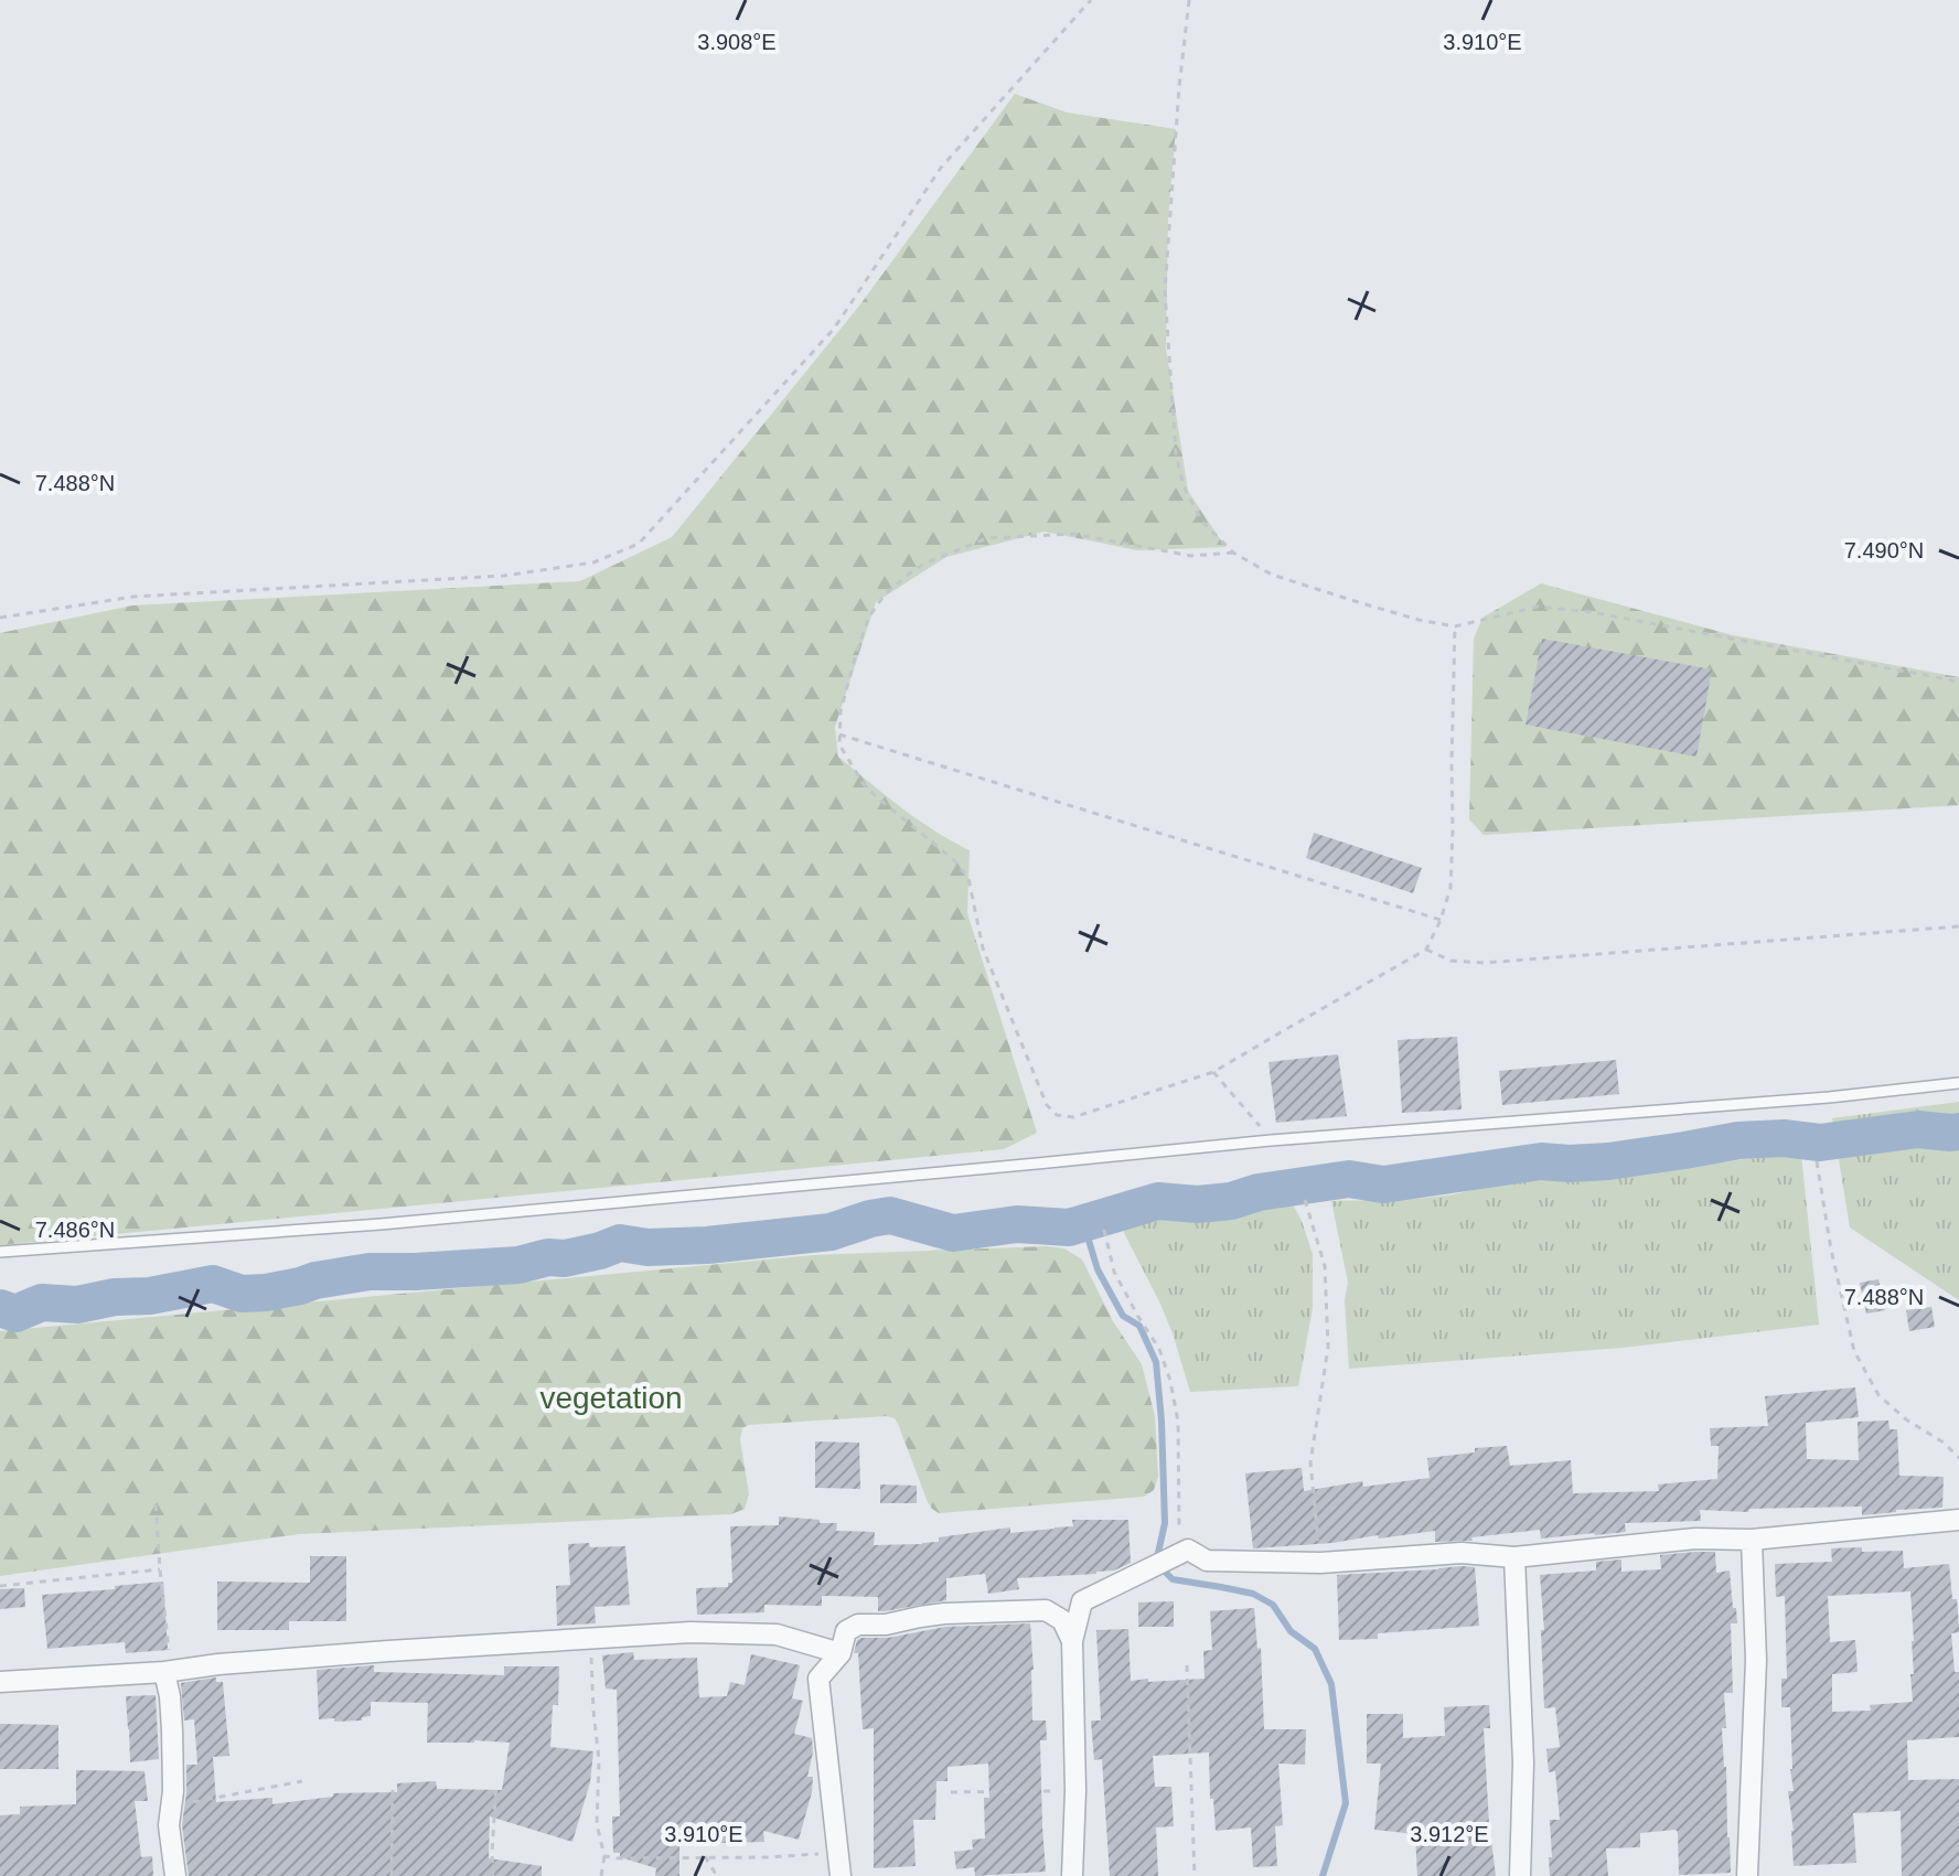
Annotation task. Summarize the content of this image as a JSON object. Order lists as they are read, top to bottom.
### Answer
{
  "parks": ["vegetation"],
  "coordinates": [
    "3.908°E",
    "3.910°E",
    "7.488°N",
    "7.490°N",
    "7.486°N",
    "3.912°E"
  ]
}
